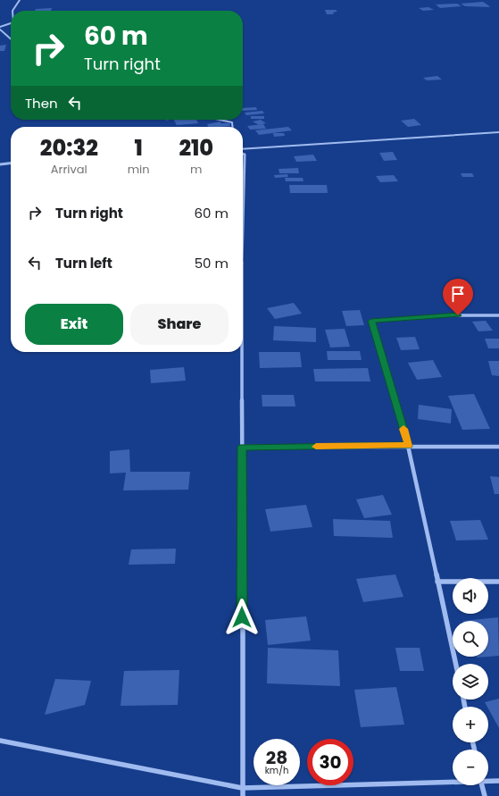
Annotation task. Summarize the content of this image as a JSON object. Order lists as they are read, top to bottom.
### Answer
{
  "page": {
    "turn": ["60 m", "Turn right"],
    "then": "Then",
    "eta": [
      "20:32",
      "Arrival",
      "1",
      "min",
      "210",
      "m"
    ],
    "list": [
      {
        "name": "Turn right",
        "value": "60 m"
      },
      {
        "name": "Turn left",
        "value": "50 m"
      }
    ],
    "buttons": ["Exit", "Share"],
    "map_buttons": ["+", "−"],
    "speed": "28 km/h",
    "limit": "30"
  }
}
